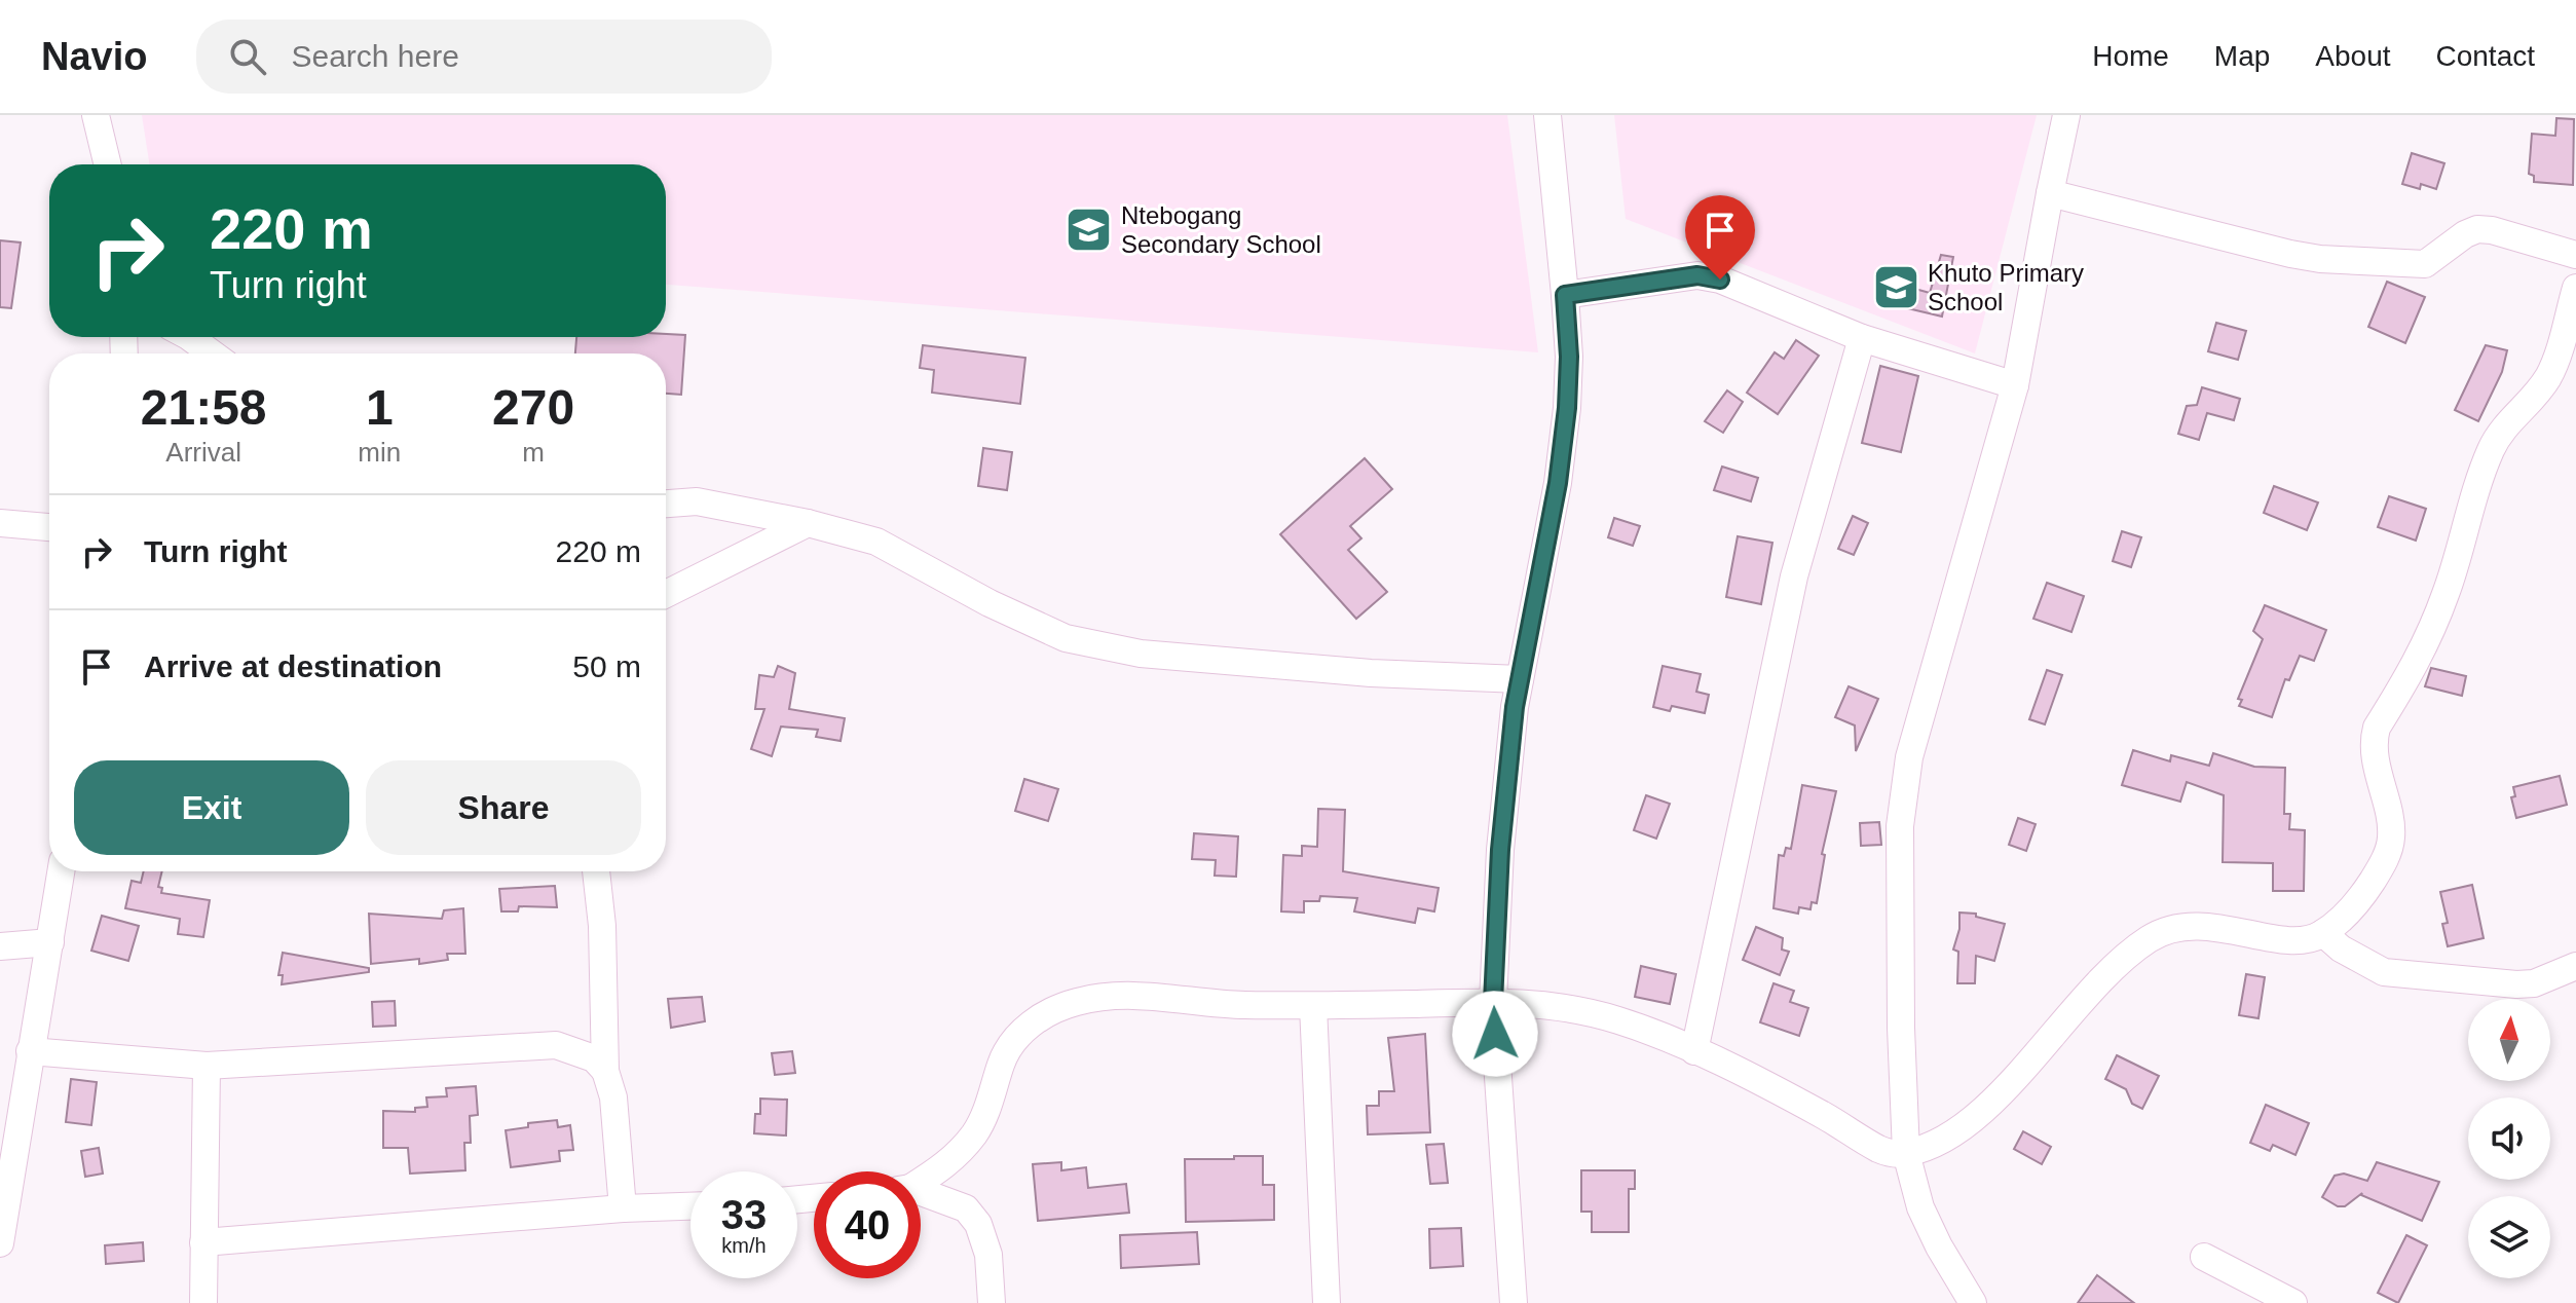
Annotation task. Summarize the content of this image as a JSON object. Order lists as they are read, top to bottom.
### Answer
{
  "places": {
    "school or university": ["Ntebogang Secondary School", "Khuto Primary School"]
  },
  "north": "top",
  "page": {
    "header": "Navio",
    "search": "Search here",
    "nav": [
      "Home",
      "Map",
      "About",
      "Contact"
    ],
    "turn": ["220 m", "Turn right"],
    "eta": [
      "21:58",
      "Arrival",
      "1",
      "min",
      "270",
      "m"
    ],
    "list": [
      {
        "name": "Turn right",
        "value": "220 m"
      },
      {
        "name": "Arrive at destination",
        "value": "50 m"
      }
    ],
    "buttons": ["Exit", "Share"],
    "speed": "33 km/h",
    "limit": "40"
  }
}
